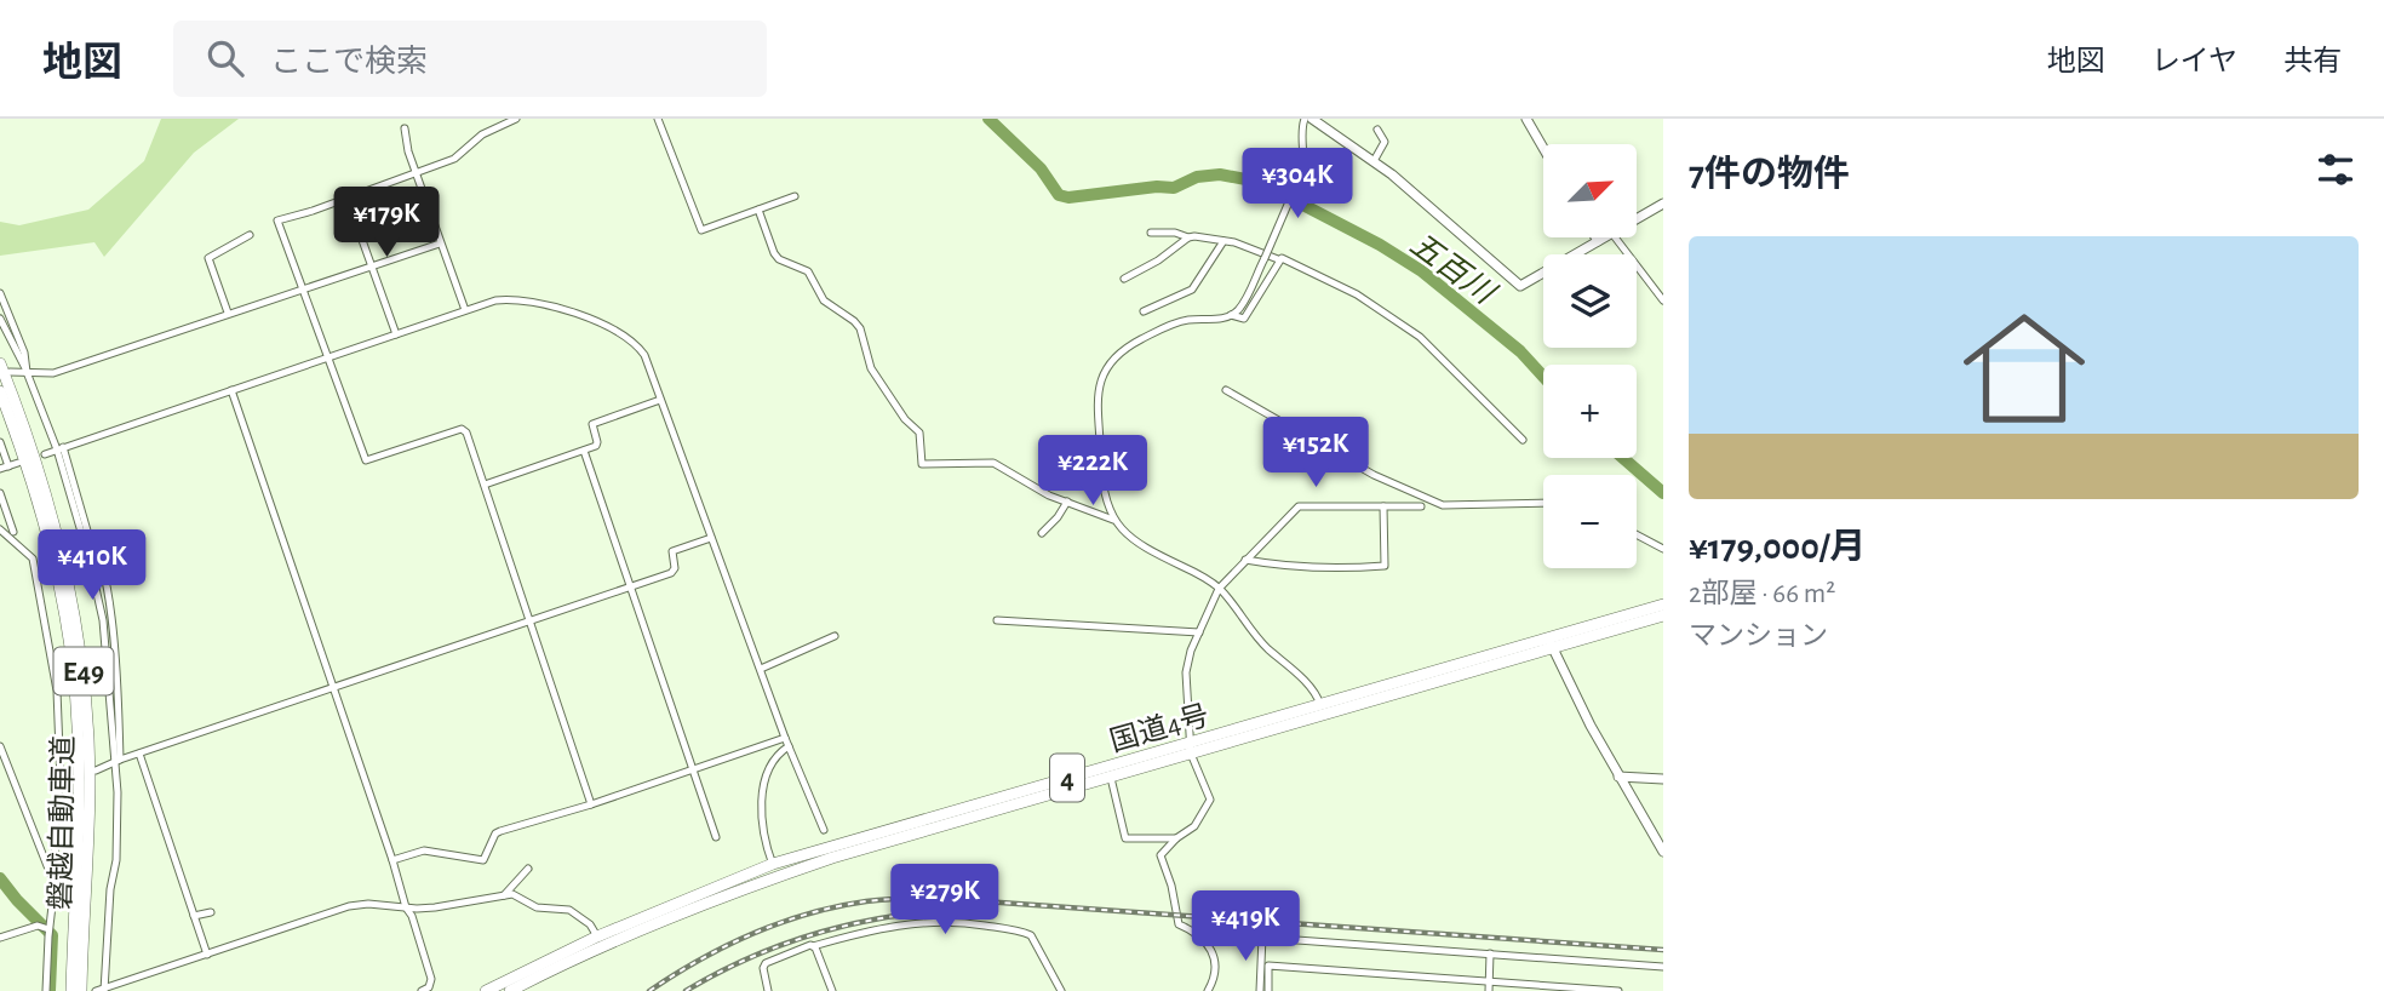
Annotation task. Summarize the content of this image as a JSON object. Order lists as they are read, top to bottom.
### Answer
{
  "streets": {
    "highway": [
      "E49",
      "国道4号",
      "4",
      "磐越自動車道"
    ]
  },
  "water": ["五百川"],
  "north": "top right",
  "page": {
    "header": "地図",
    "search": "ここで検索",
    "nav": ["地図", "レイヤ", "共有"],
    "heading": "7件の物件",
    "map_buttons": ["+", "−"],
    "price": [
      "¥304K",
      "¥179K",
      "¥152K",
      "¥222K",
      "¥410K",
      "¥279K",
      "¥419K"
    ],
    "list": [
      {
        "name": "¥179,000/月",
        "note": "2部屋 · 66 m² · マンション"
      }
    ]
  }
}
